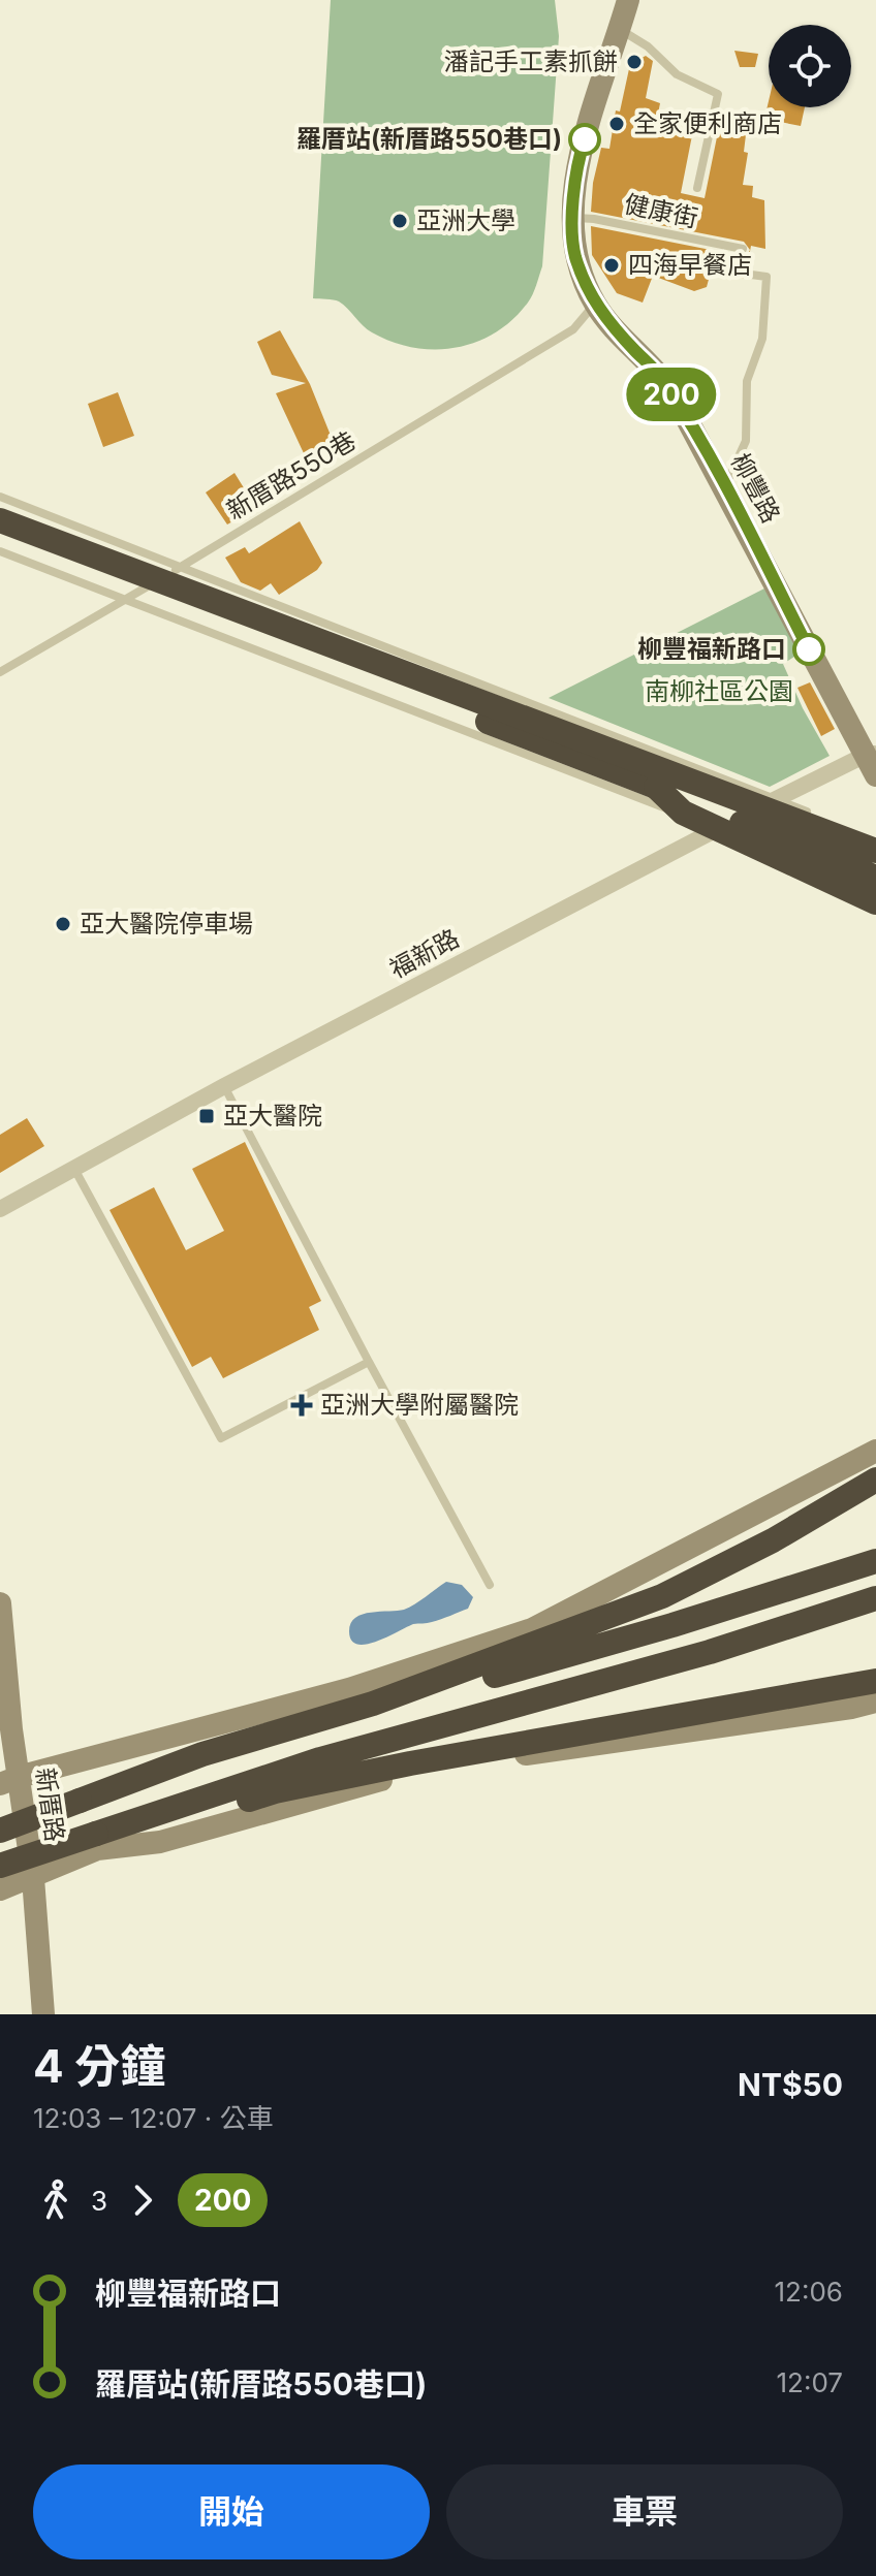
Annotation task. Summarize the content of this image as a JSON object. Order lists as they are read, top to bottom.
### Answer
{
  "streets": {
    "street": ["柳豐路", "福新路", "新厝路"],
    "lane": ["健康街", "新厝路550巷"]
  },
  "crossings": [
    ["健康街", "柳豐路"],
    ["新厝路550巷", "柳豐路"],
    ["柳豐路", "福新路"]
  ],
  "parks": ["南柳社區公園"],
  "places": {
    "other": [
      "潘記手工素抓餅",
      "全家便利商店",
      "羅厝站(新厝路550巷口)",
      "亞洲大學",
      "四海早餐店",
      "柳豐福新路口",
      "亞大醫院停車場"
    ],
    "transit": ["亞大醫院"],
    "health": ["亞洲大學附屬醫院"]
  },
  "lines": ["bus line 200"],
  "page": {
    "on_map": "200",
    "heading": ["4 分鐘", "12:03 – 12:07 · 公車", "NT$50"],
    "legs": ["3", "200"],
    "list": [
      {
        "name": "柳豐福新路口",
        "value": "12:06"
      },
      {
        "name": "羅厝站(新厝路550巷口)",
        "value": "12:07"
      }
    ],
    "buttons": ["開始", "車票"]
  }
}
